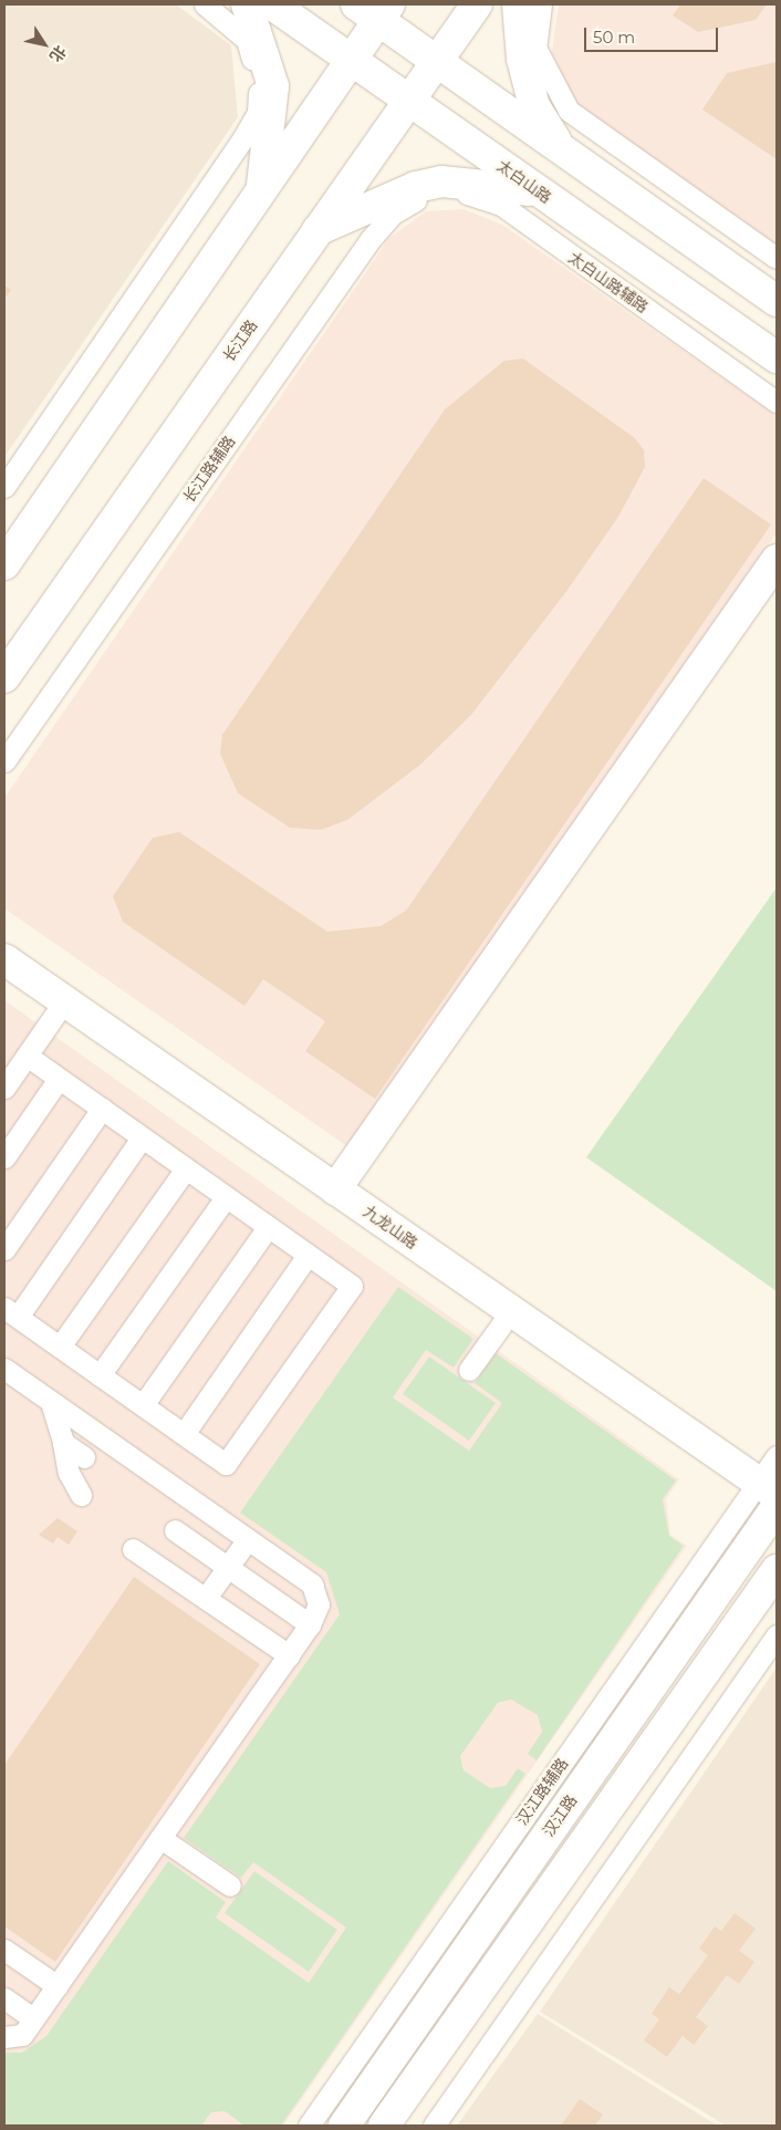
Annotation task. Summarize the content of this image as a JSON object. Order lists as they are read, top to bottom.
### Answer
{
  "streets": {
    "main road": [
      "太白山路",
      "长江路",
      "九龙山路",
      "汉江路"
    ],
    "street": ["太白山路辅路", "长江路辅路", "汉江路辅路"]
  },
  "crossings": [
    ["太白山路", "长江路"],
    ["太白山路辅路", "长江路辅路"],
    ["九龙山路", "汉江路辅路"]
  ],
  "scale_bar": "50 m",
  "north": "bottom right"
}
